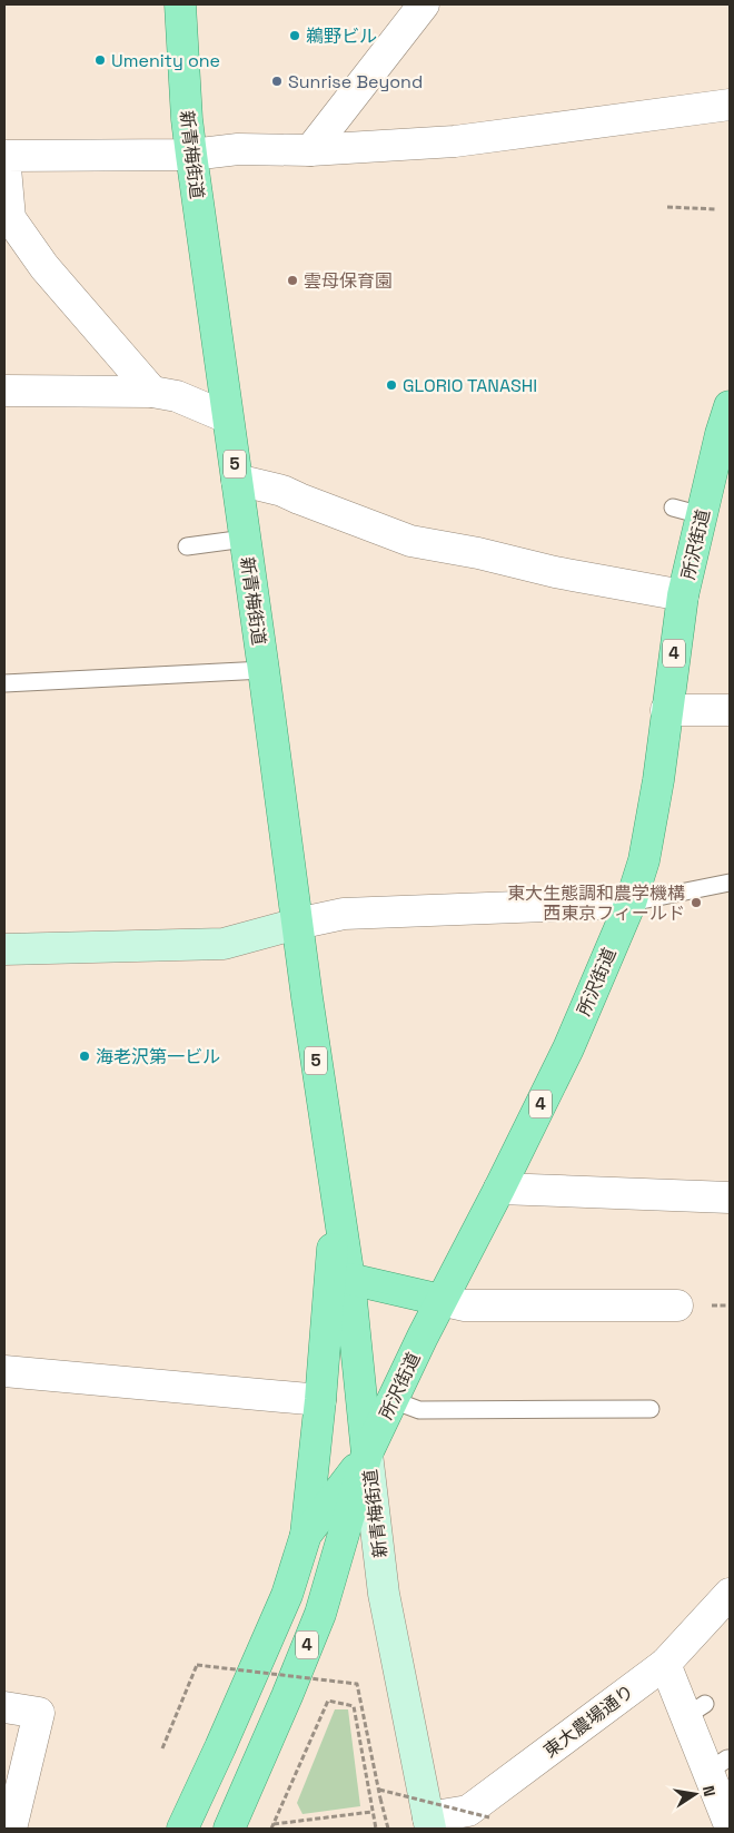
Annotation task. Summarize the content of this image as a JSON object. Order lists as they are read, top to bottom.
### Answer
{
  "streets": {
    "main road": [
      "新青梅街道",
      "5",
      "所沢街道",
      "4"
    ],
    "street": ["東大農場通り"]
  },
  "crossings": [
    ["新青梅街道", "所沢街道"],
    ["新青梅街道", "東大農場通り"]
  ],
  "places": [
    "鵜野ビル",
    "Umenity one",
    "Sunrise Beyond",
    "雲母保育園",
    "GLORIO TANASHI",
    "東大生態調和農学機構 西東京フィールド",
    "海老沢第一ビル"
  ],
  "north": "right"
}
